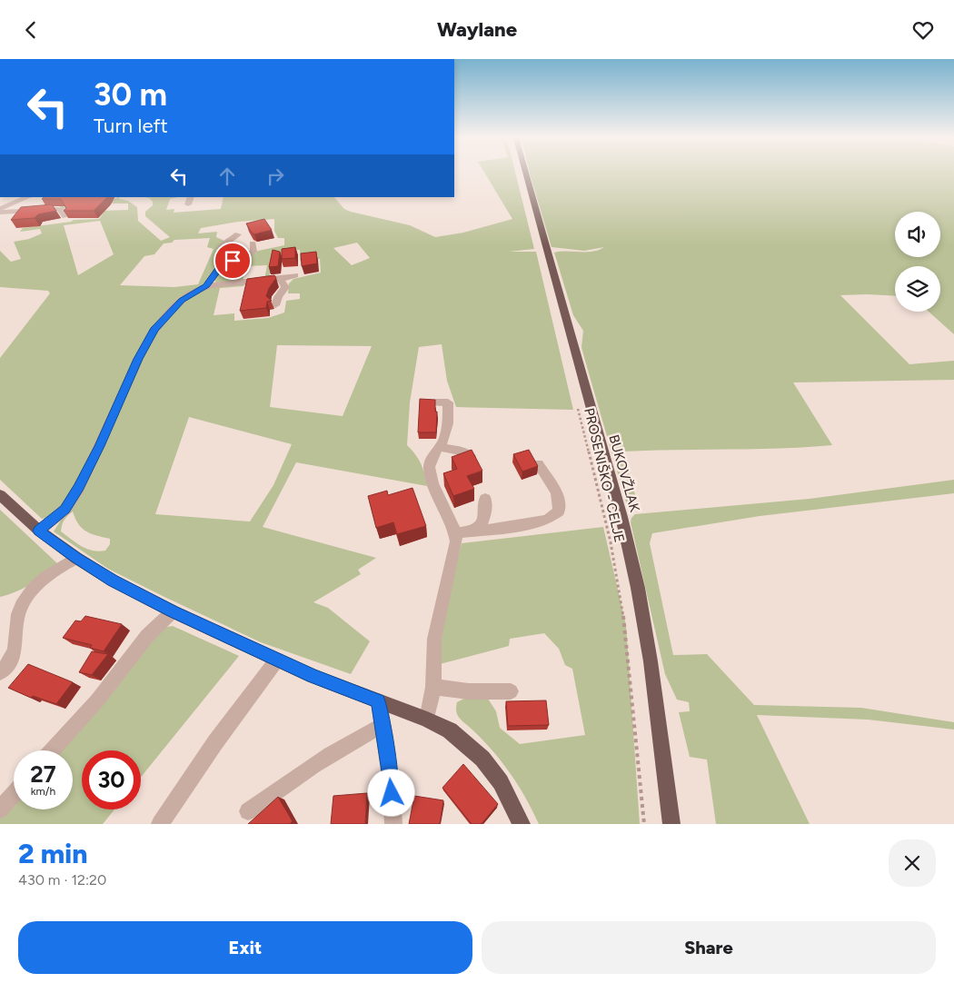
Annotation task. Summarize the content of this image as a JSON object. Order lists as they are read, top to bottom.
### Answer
{
  "streets": {
    "main road": ["BUKOVŽLAK"],
    "path": ["PROSENIŠKO - CELJE"]
  },
  "page": {
    "header": "Waylane",
    "turn": ["30 m", "Turn left"],
    "speed": "27 km/h",
    "limit": "30",
    "heading": ["2 min", "430 m · 12:20"],
    "buttons": ["Exit", "Share"]
  }
}
